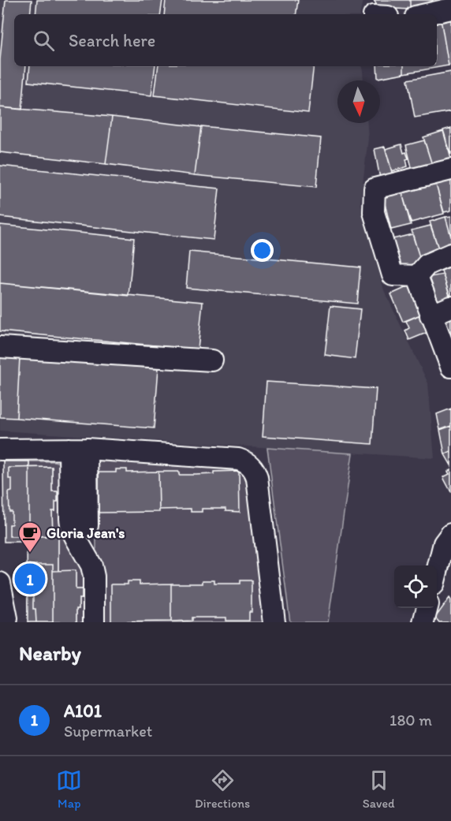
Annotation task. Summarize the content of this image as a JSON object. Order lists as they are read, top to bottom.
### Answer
{
  "places": {
    "cafe": ["Gloria Jean's"]
  },
  "north": "bottom",
  "page": {
    "search": "Search here",
    "pins": "1",
    "heading": "Nearby",
    "list": [
      {
        "mark": "1",
        "name": "A101",
        "note": "Supermarket",
        "value": "180 m"
      }
    ],
    "nav": ["Map", "Directions", "Saved"]
  }
}
